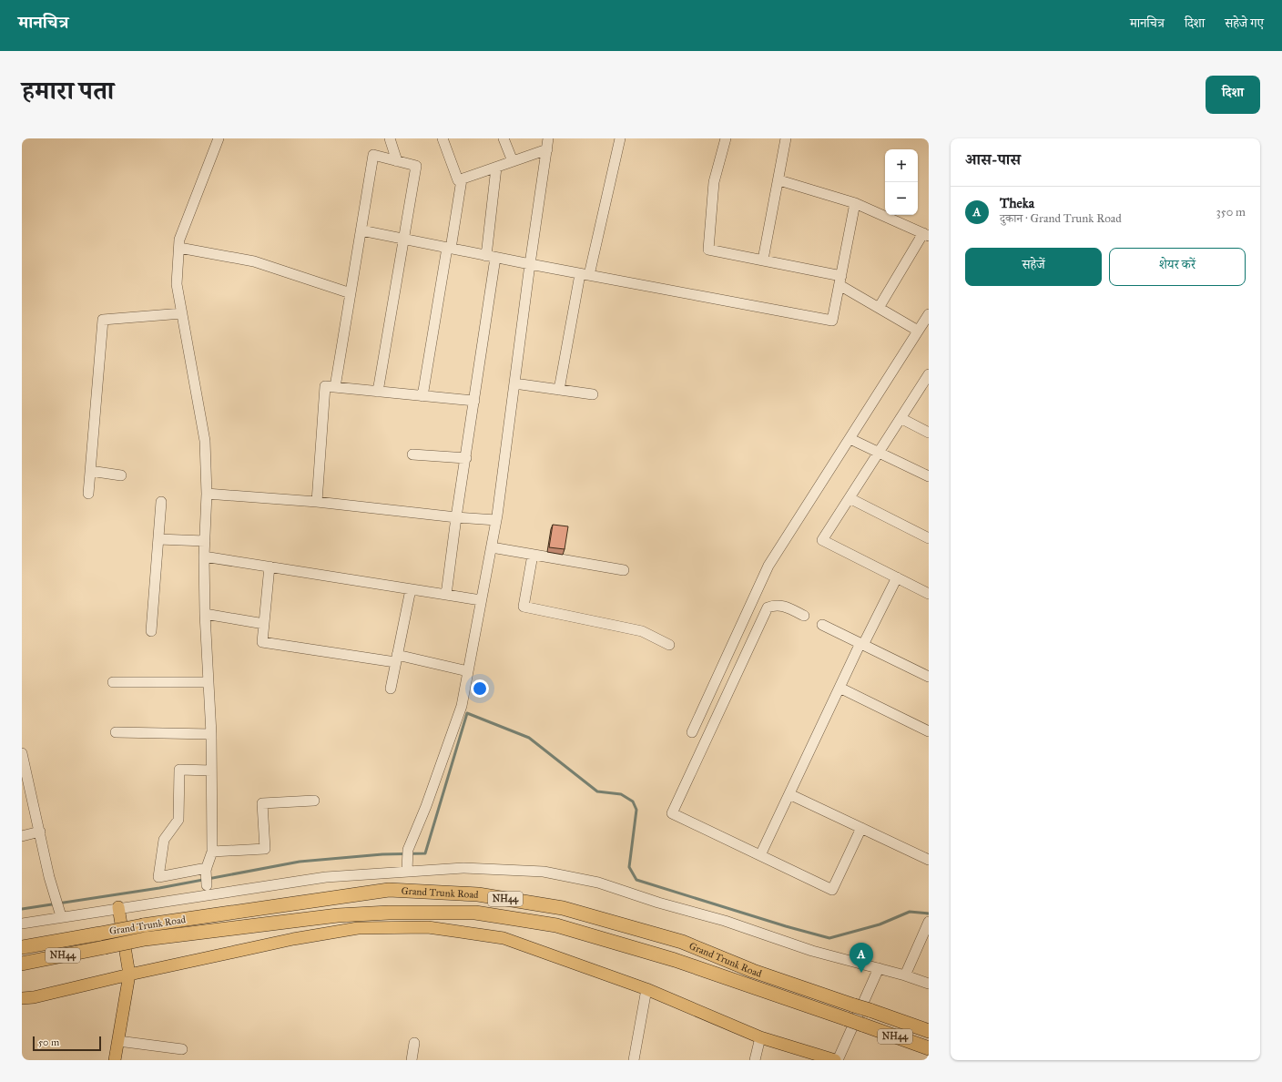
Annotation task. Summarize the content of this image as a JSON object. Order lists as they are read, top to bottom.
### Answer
{
  "streets": {
    "highway": ["Grand Trunk Road", "NH44"]
  },
  "scale_bar": "50 m",
  "page": {
    "header": "मानचित्र",
    "nav": ["मानचित्र", "दिशा", "सहेजे गए"],
    "title": "हमारा पता",
    "buttons": [
      "दिशा",
      ["सहेजें", "शेयर करें"]
    ],
    "heading": "आस-पास",
    "map_buttons": ["+", "−"],
    "list": [
      {
        "mark": "A",
        "name": "Theka",
        "note": "दुकान · Grand Trunk Road",
        "value": "350 m"
      }
    ],
    "pins": "A",
    "scale": "50 m"
  }
}
